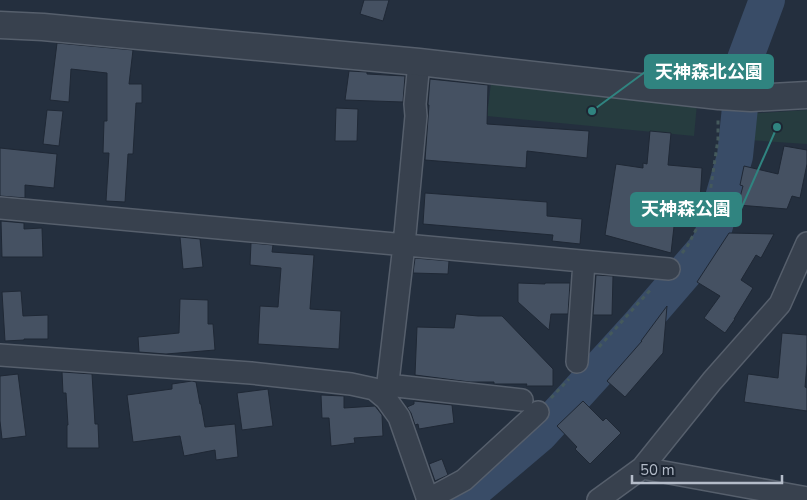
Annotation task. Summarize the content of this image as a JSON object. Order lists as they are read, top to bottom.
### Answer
{
  "places": ["天神森北公園", "天神森公園"],
  "scale_bar": "50 m"
}
